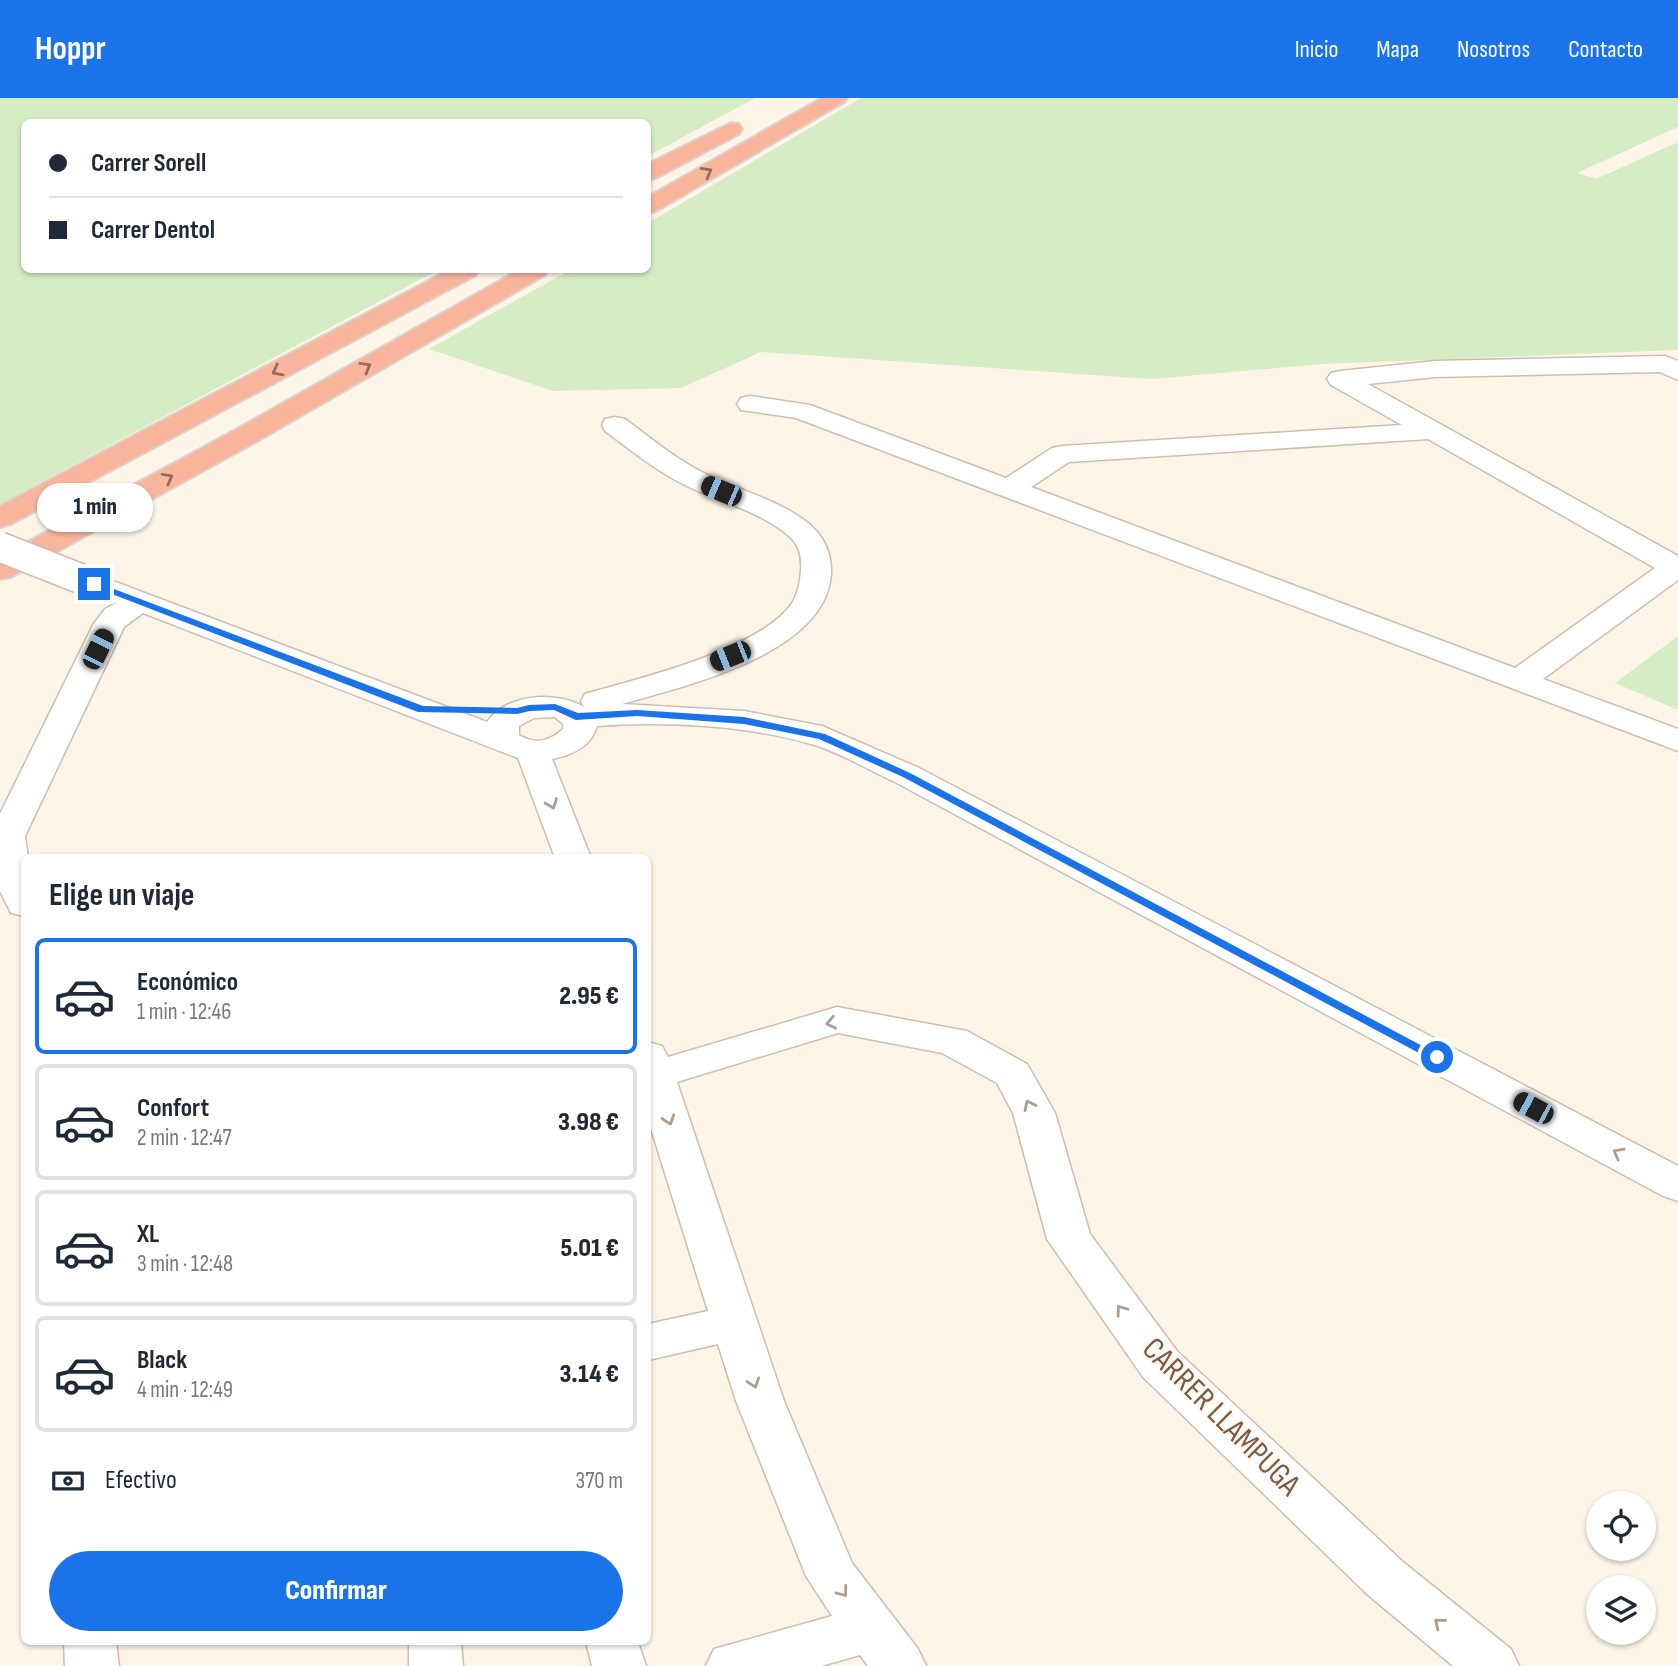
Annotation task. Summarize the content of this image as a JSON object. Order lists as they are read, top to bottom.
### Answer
{
  "streets": {
    "street": ["CARRER LLAMPUGA"]
  },
  "page": {
    "header": "Hoppr",
    "nav": [
      "Inicio",
      "Mapa",
      "Nosotros",
      "Contacto"
    ],
    "banner": ["Carrer Sorell", "Carrer Dentol"],
    "bubble": "1 min",
    "heading": "Elige un viaje",
    "list": [
      {
        "name": "Económico",
        "note": "1 min · 12:46",
        "value": "2.95 €"
      },
      {
        "name": "Confort",
        "note": "2 min · 12:47",
        "value": "3.98 €"
      },
      {
        "name": "XL",
        "note": "3 min · 12:48",
        "value": "5.01 €"
      },
      {
        "name": "Black",
        "note": "4 min · 12:49",
        "value": "3.14 €"
      }
    ],
    "pay": ["Efectivo", "370 m"],
    "buttons": "Confirmar"
  }
}
